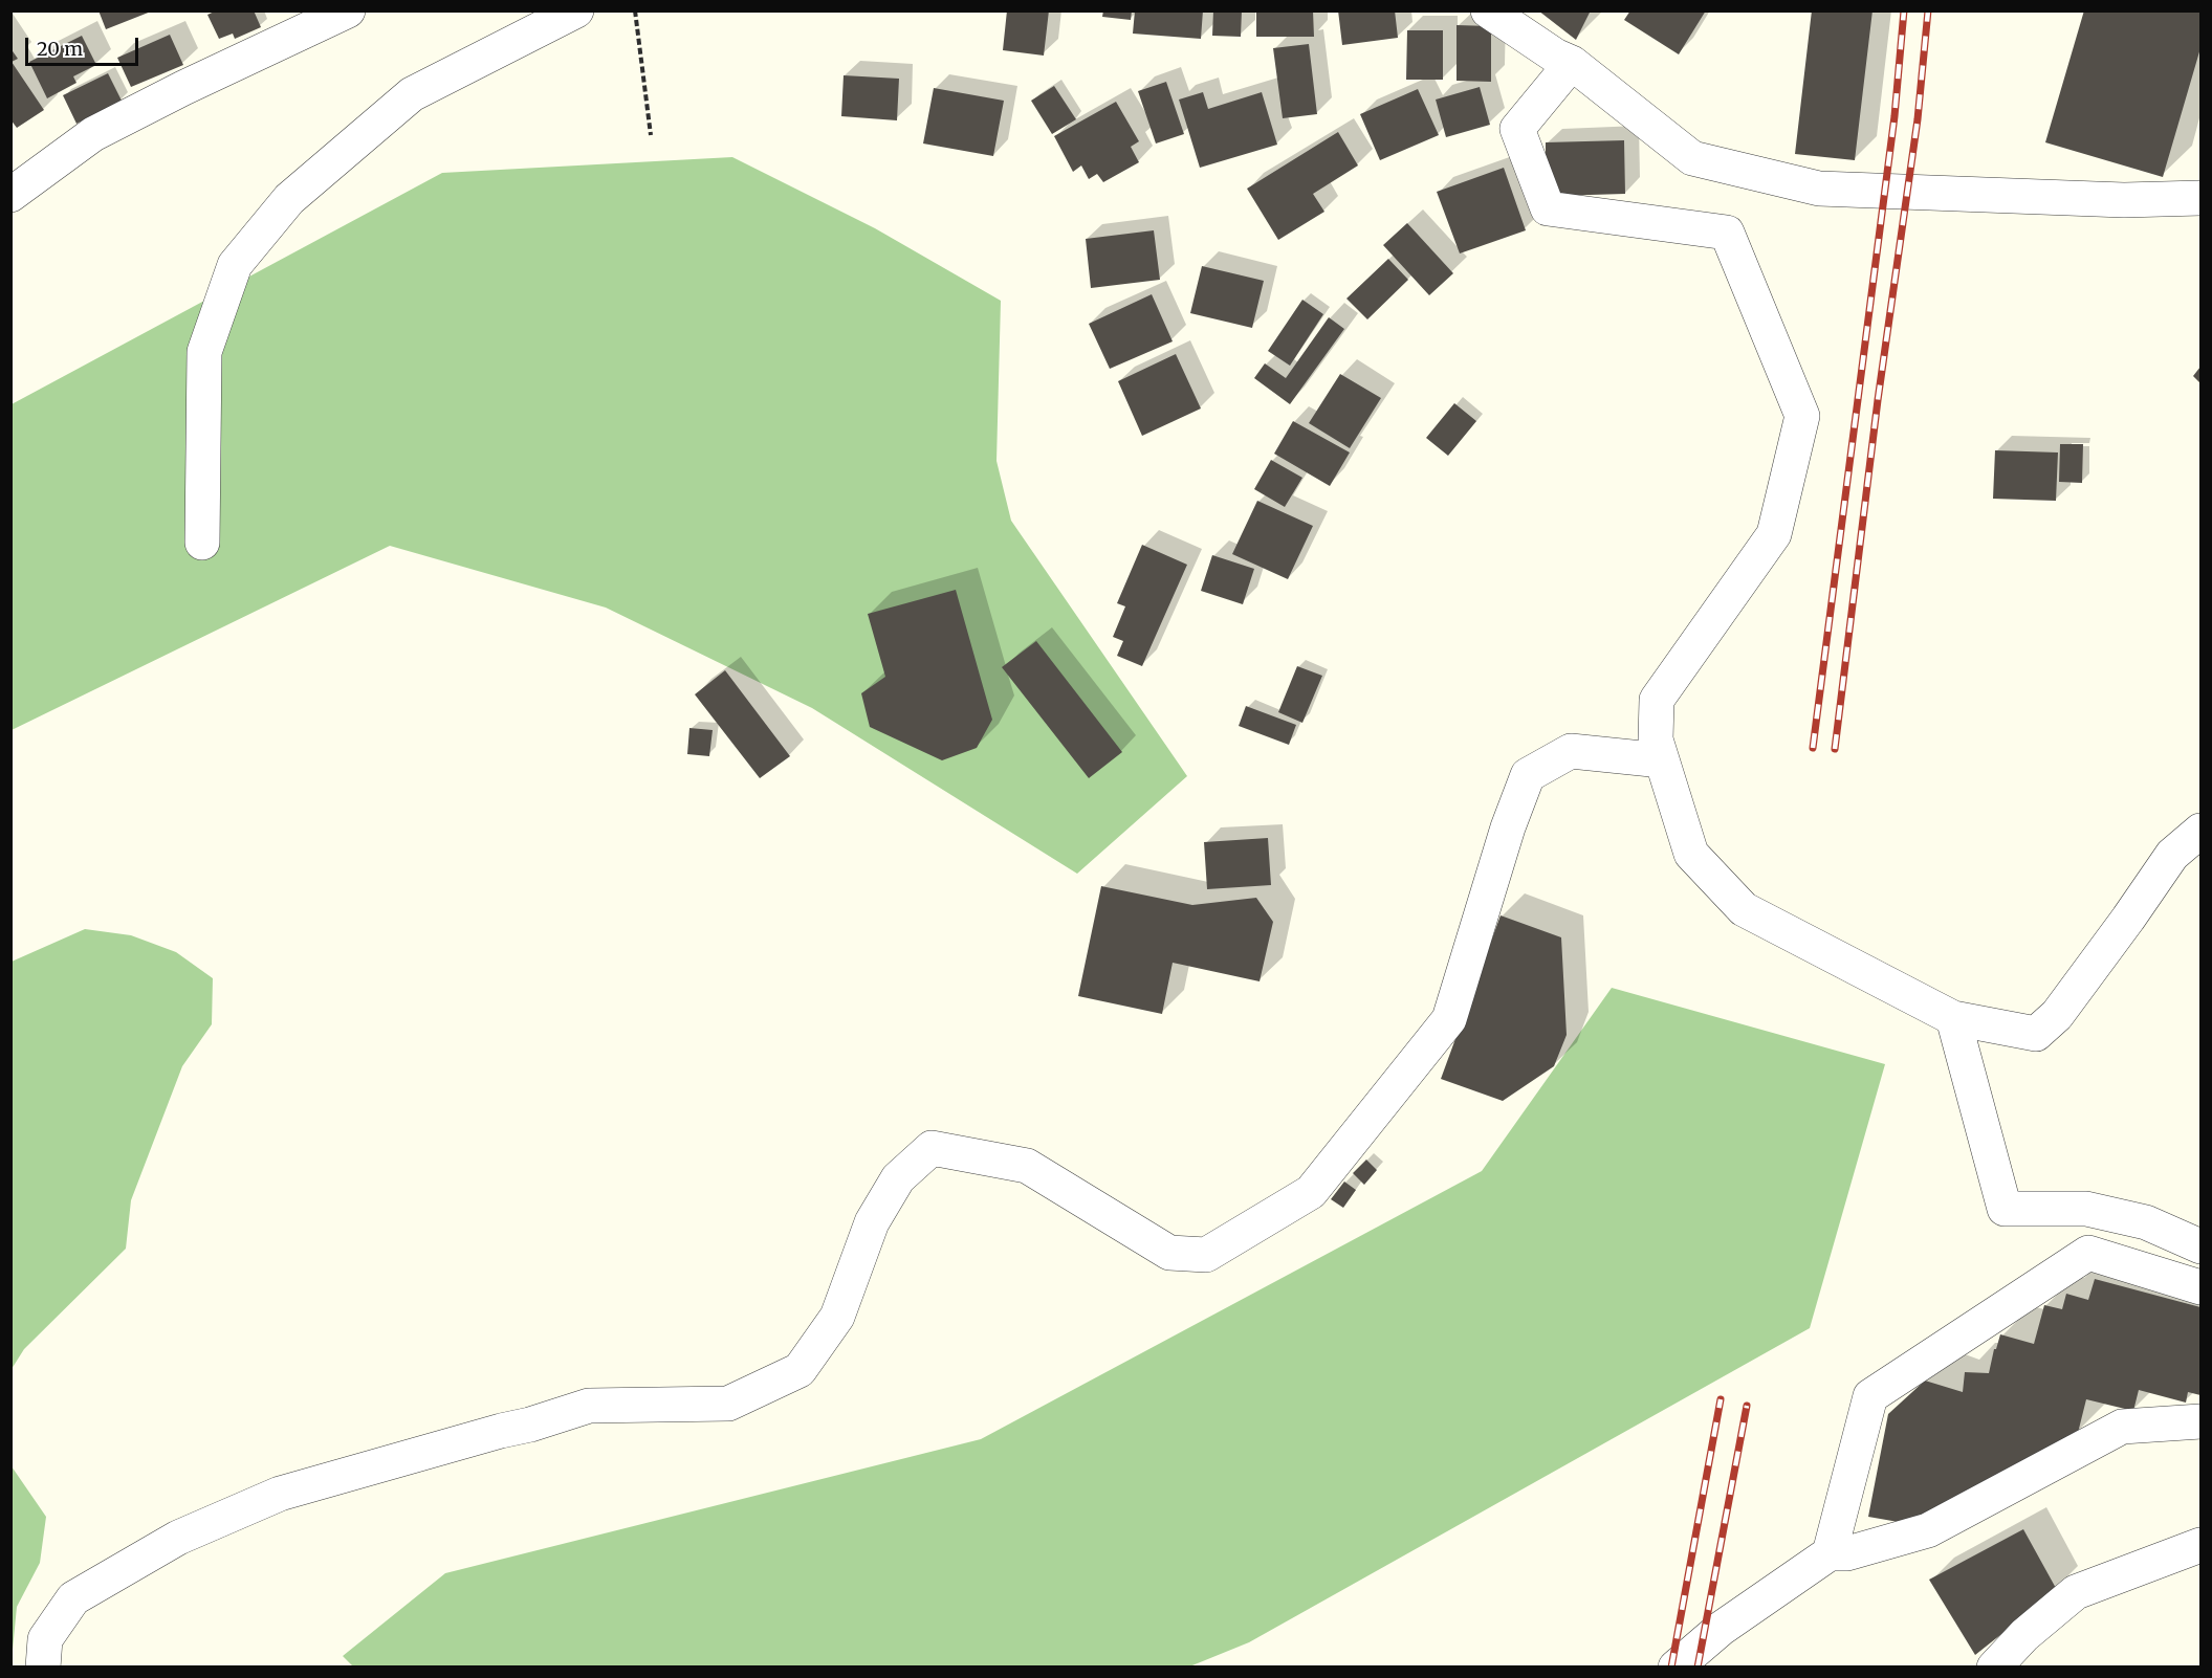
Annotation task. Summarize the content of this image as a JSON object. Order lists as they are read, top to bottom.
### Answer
{
  "scale_bar": "20 m"
}
